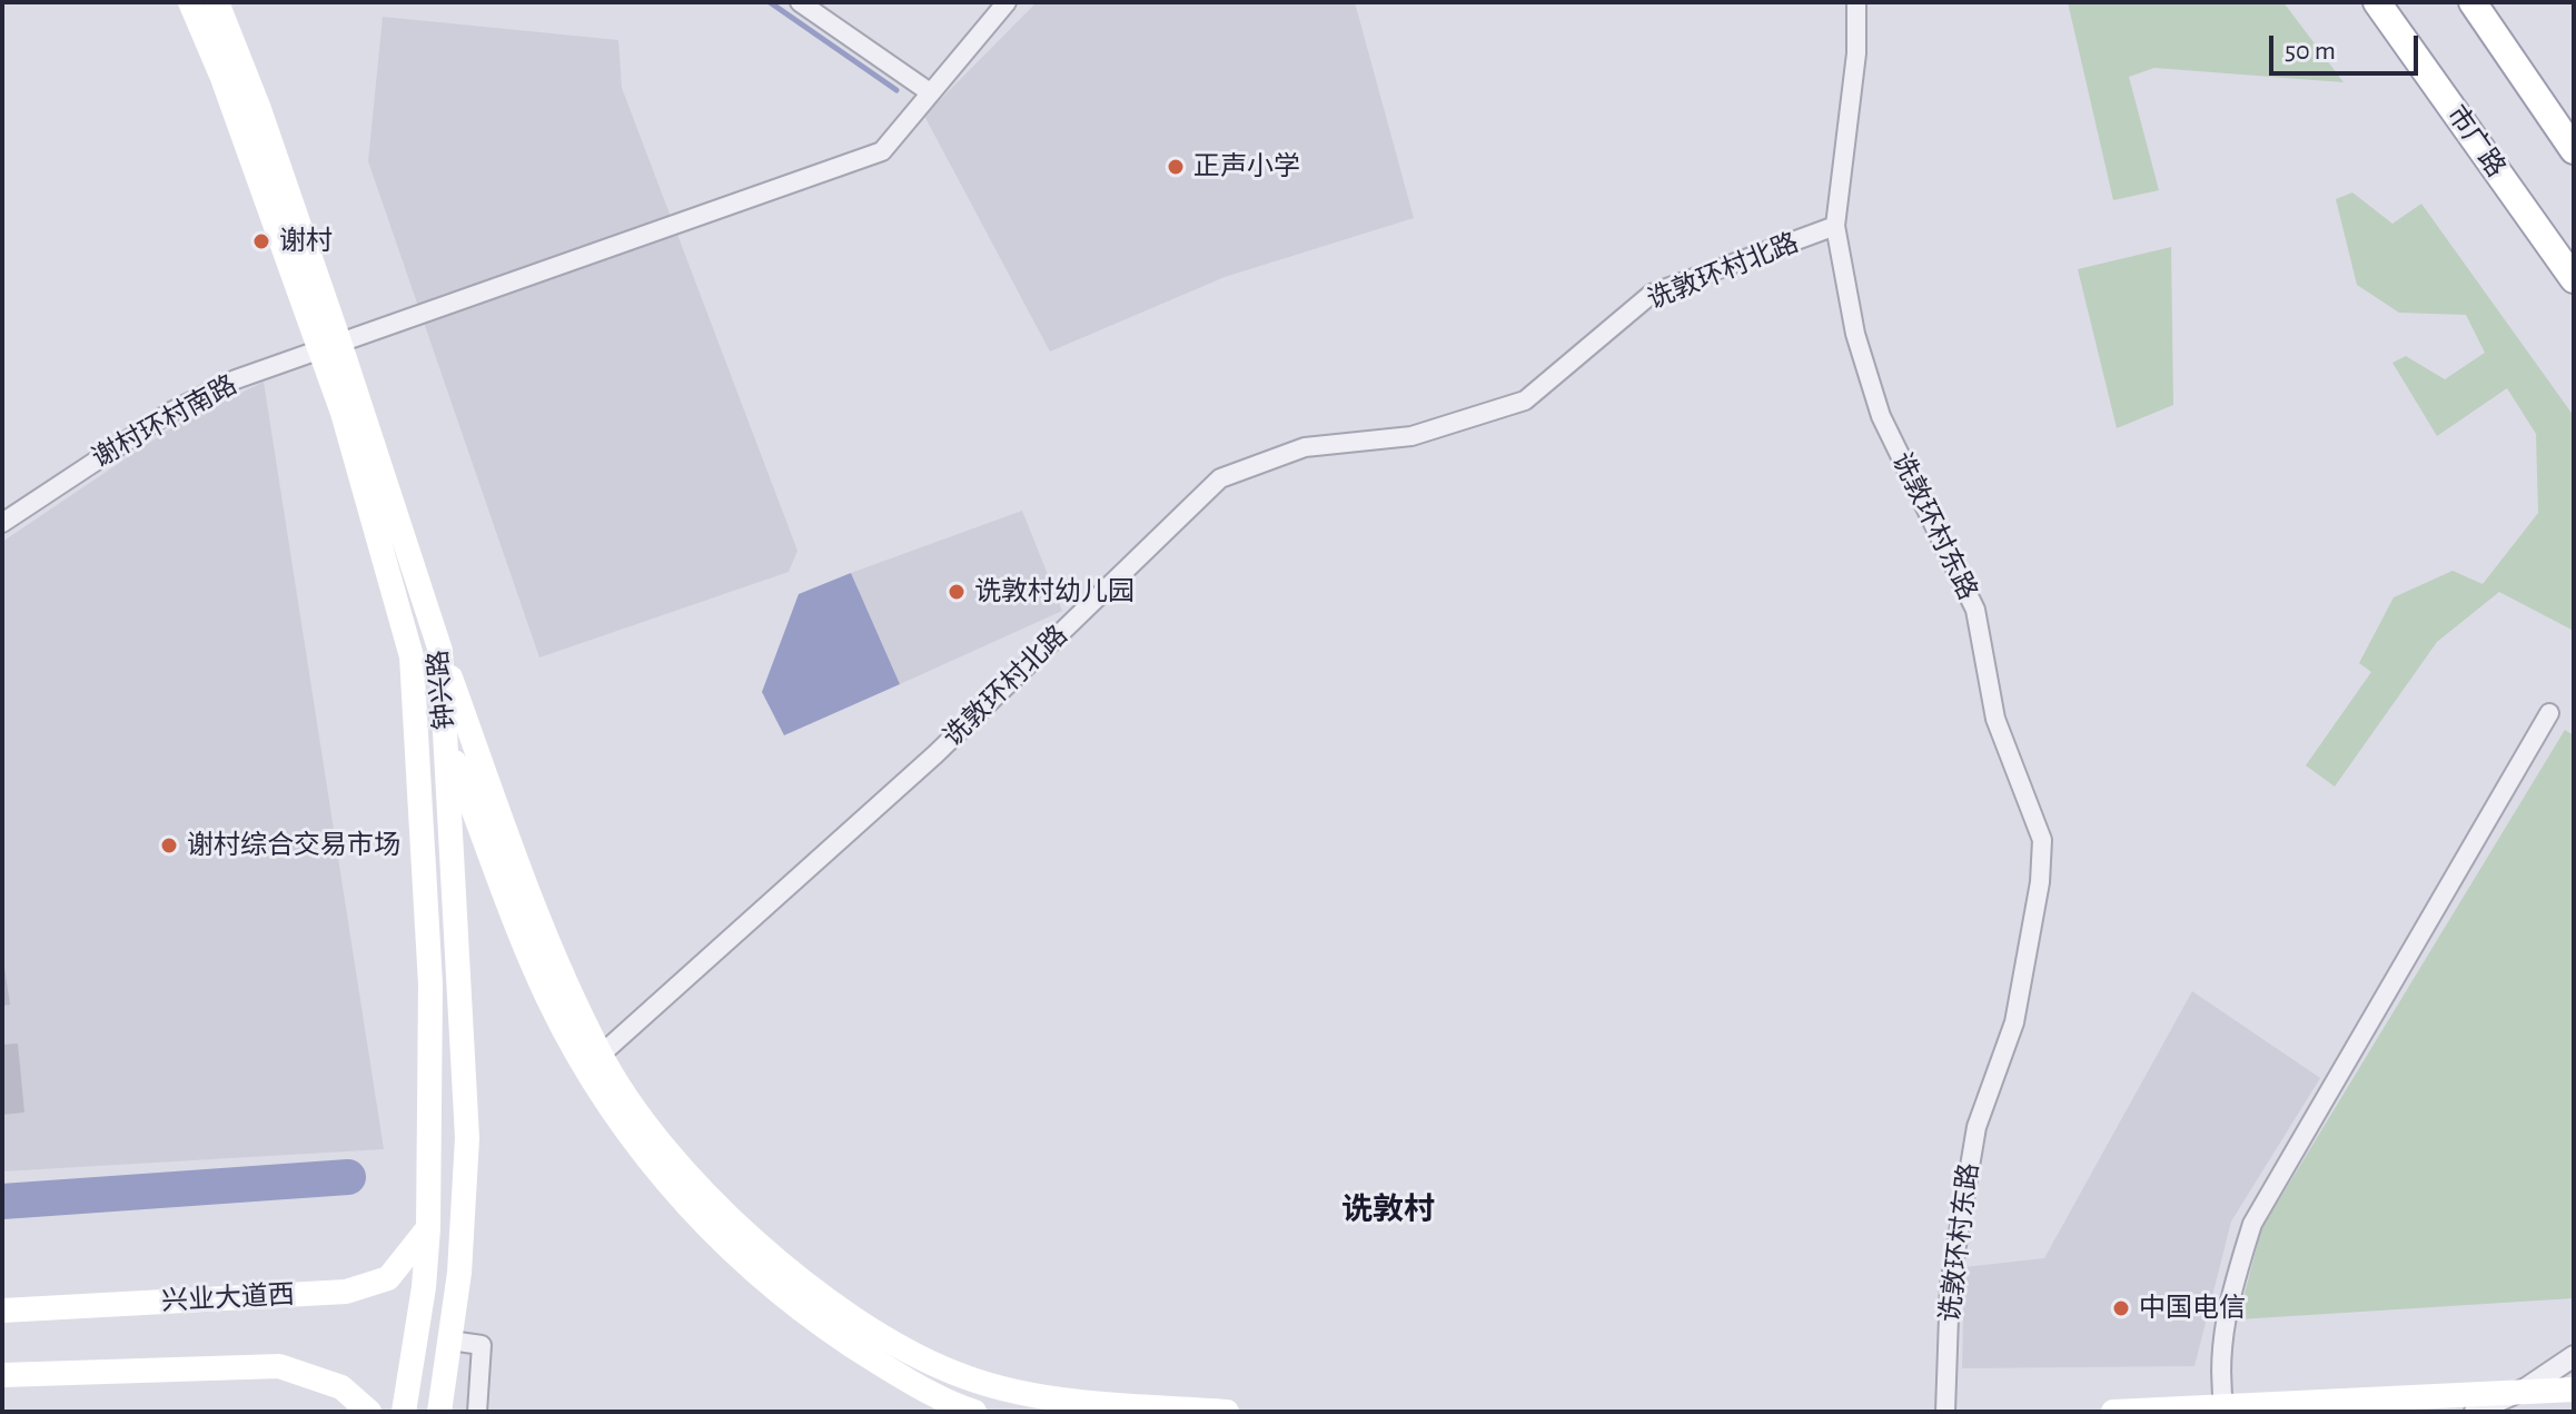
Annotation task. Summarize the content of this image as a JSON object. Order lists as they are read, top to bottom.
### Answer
{
  "streets": {
    "main road": ["市广路", "钟兴路", "兴业大道西"],
    "street": ["诜敦环村北路", "谢村环村南路", "诜敦环村东路"]
  },
  "crossings": [
    ["诜敦环村北路", "诜敦环村东路"],
    ["谢村环村南路", "钟兴路"],
    ["钟兴路", "兴业大道西"]
  ],
  "districts": ["诜敦村"],
  "places": [
    "正声小学",
    "谢村",
    "诜敦村幼儿园",
    "谢村综合交易市场",
    "中国电信"
  ],
  "scale_bar": "50 m"
}
